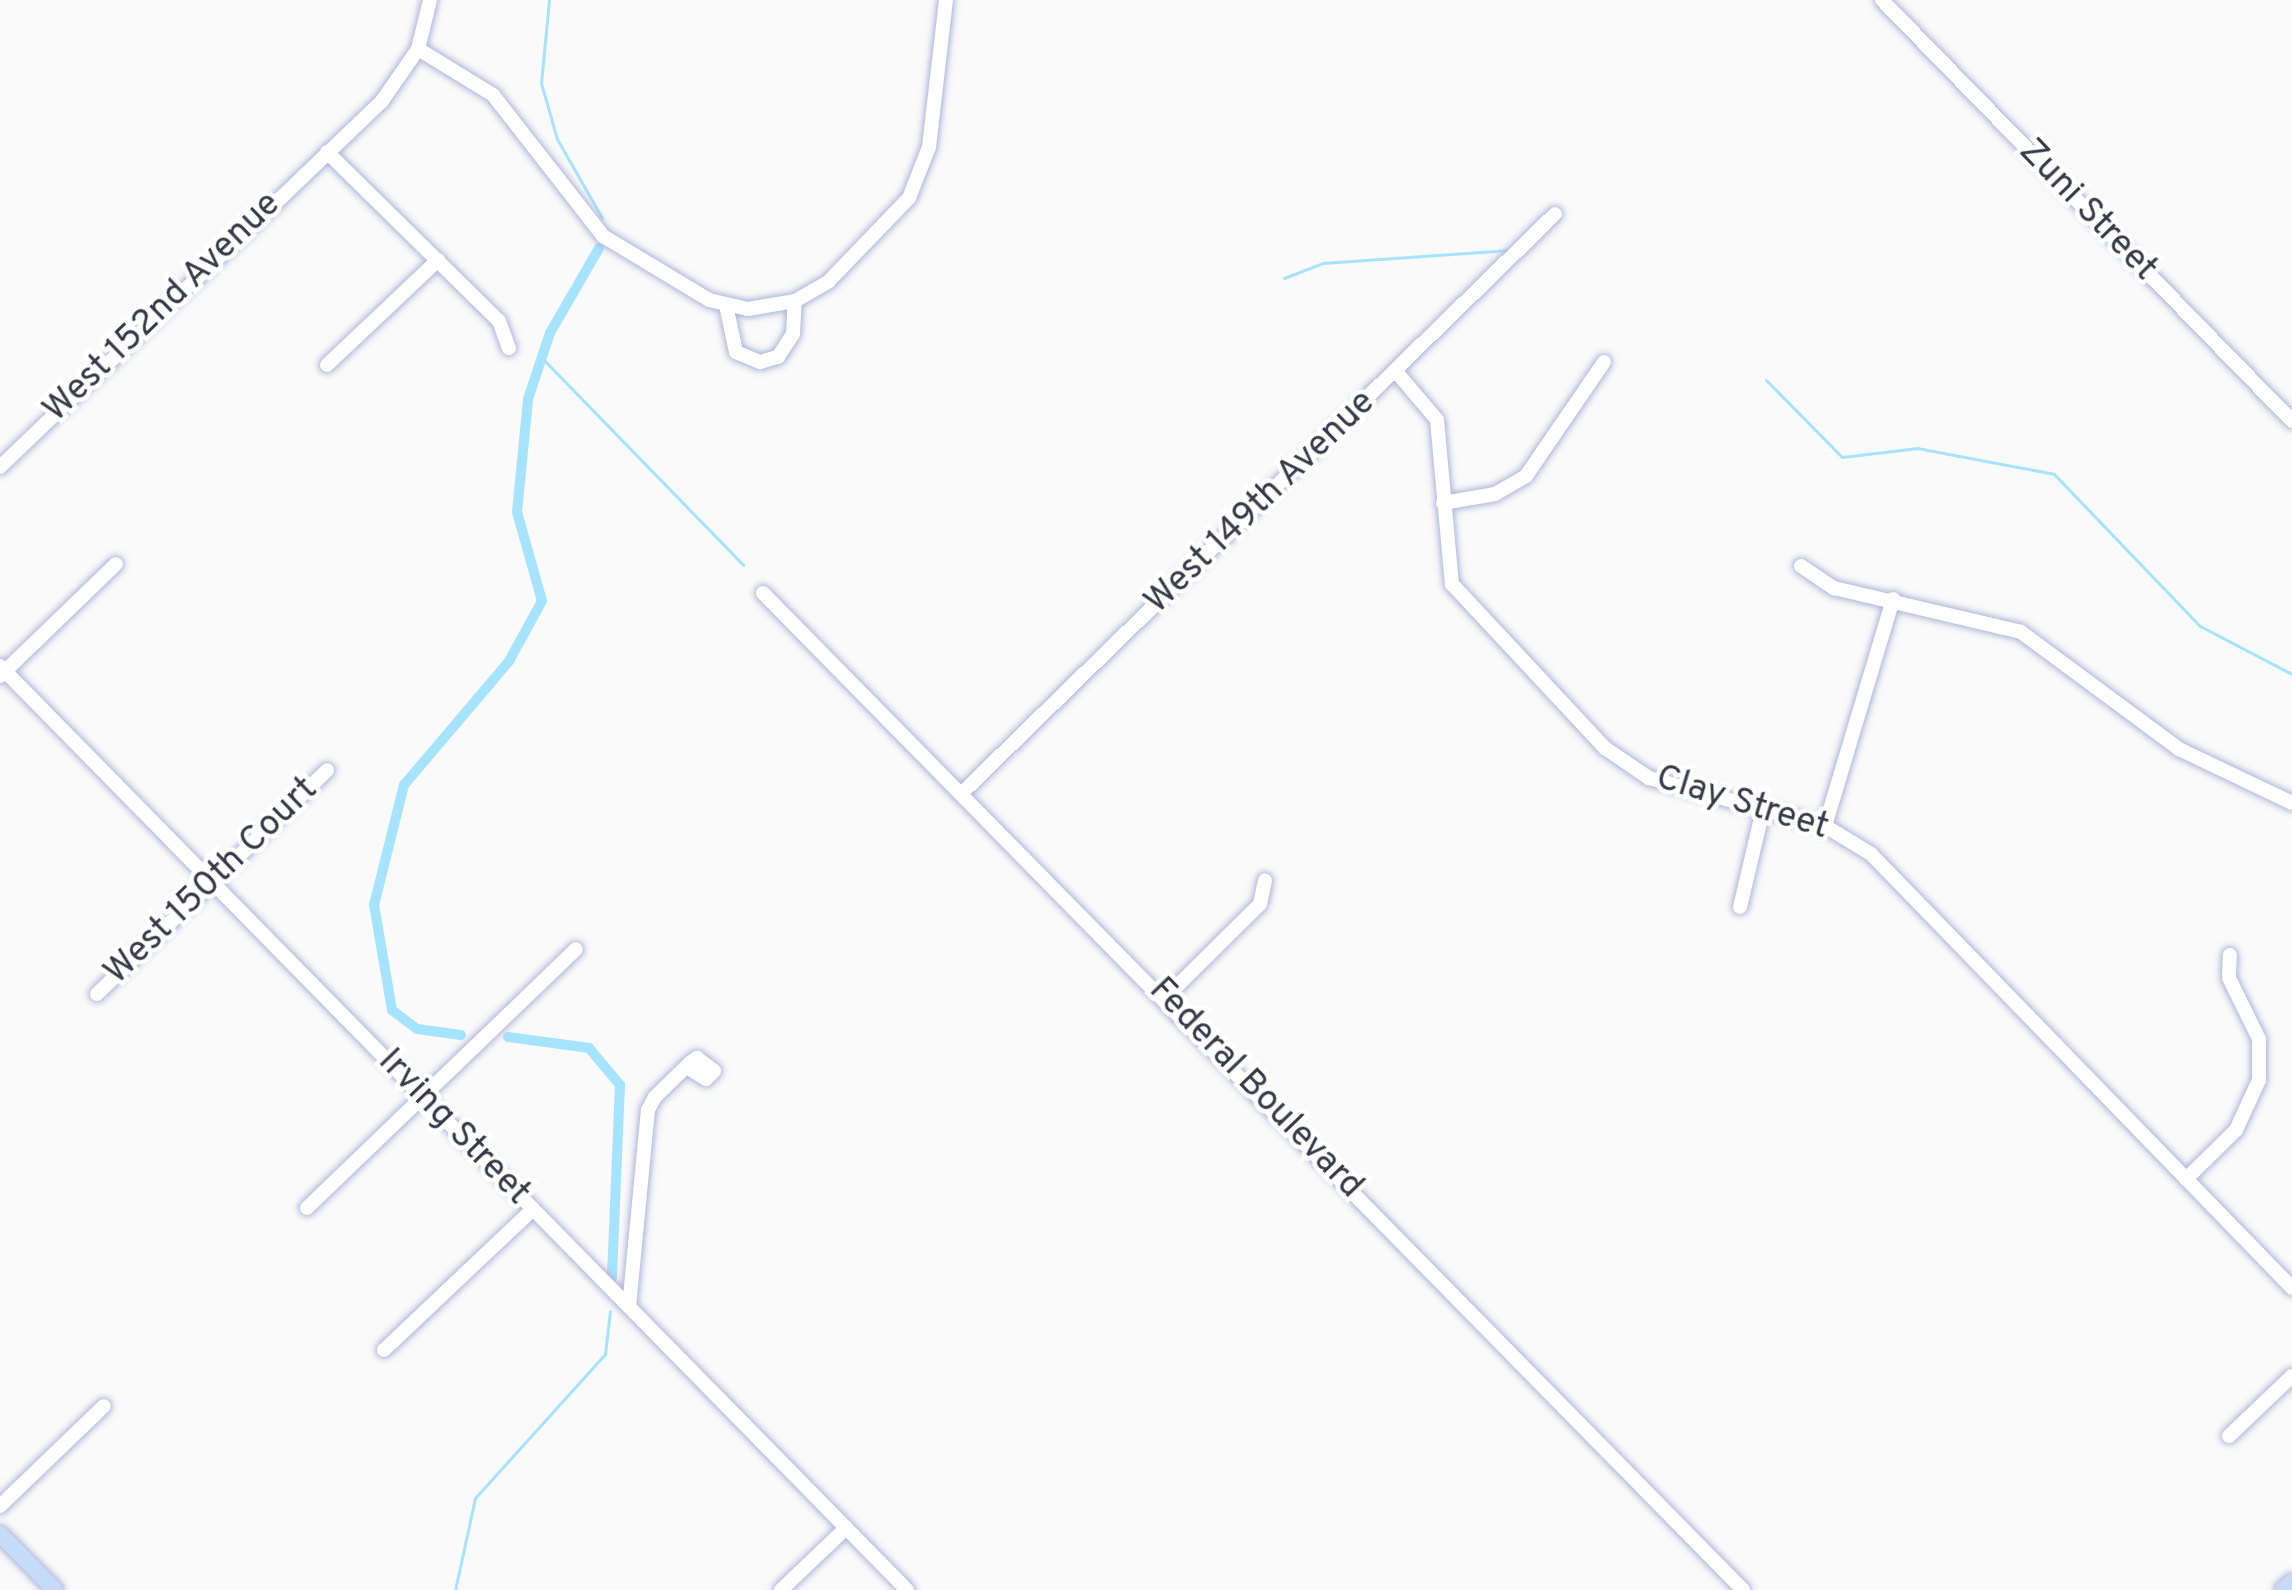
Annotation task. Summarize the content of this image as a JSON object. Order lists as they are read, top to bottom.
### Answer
{
  "streets": {
    "street": [
      "Zuni Street",
      "West 152nd Avenue",
      "West 149th Avenue",
      "Clay Street",
      "West 150th Court",
      "Federal Boulevard",
      "Irving Street"
    ]
  },
  "crossings": [
    ["West 149th Avenue", "Clay Street"],
    ["West 149th Avenue", "Federal Boulevard"],
    ["West 150th Court", "Irving Street"]
  ]
}
